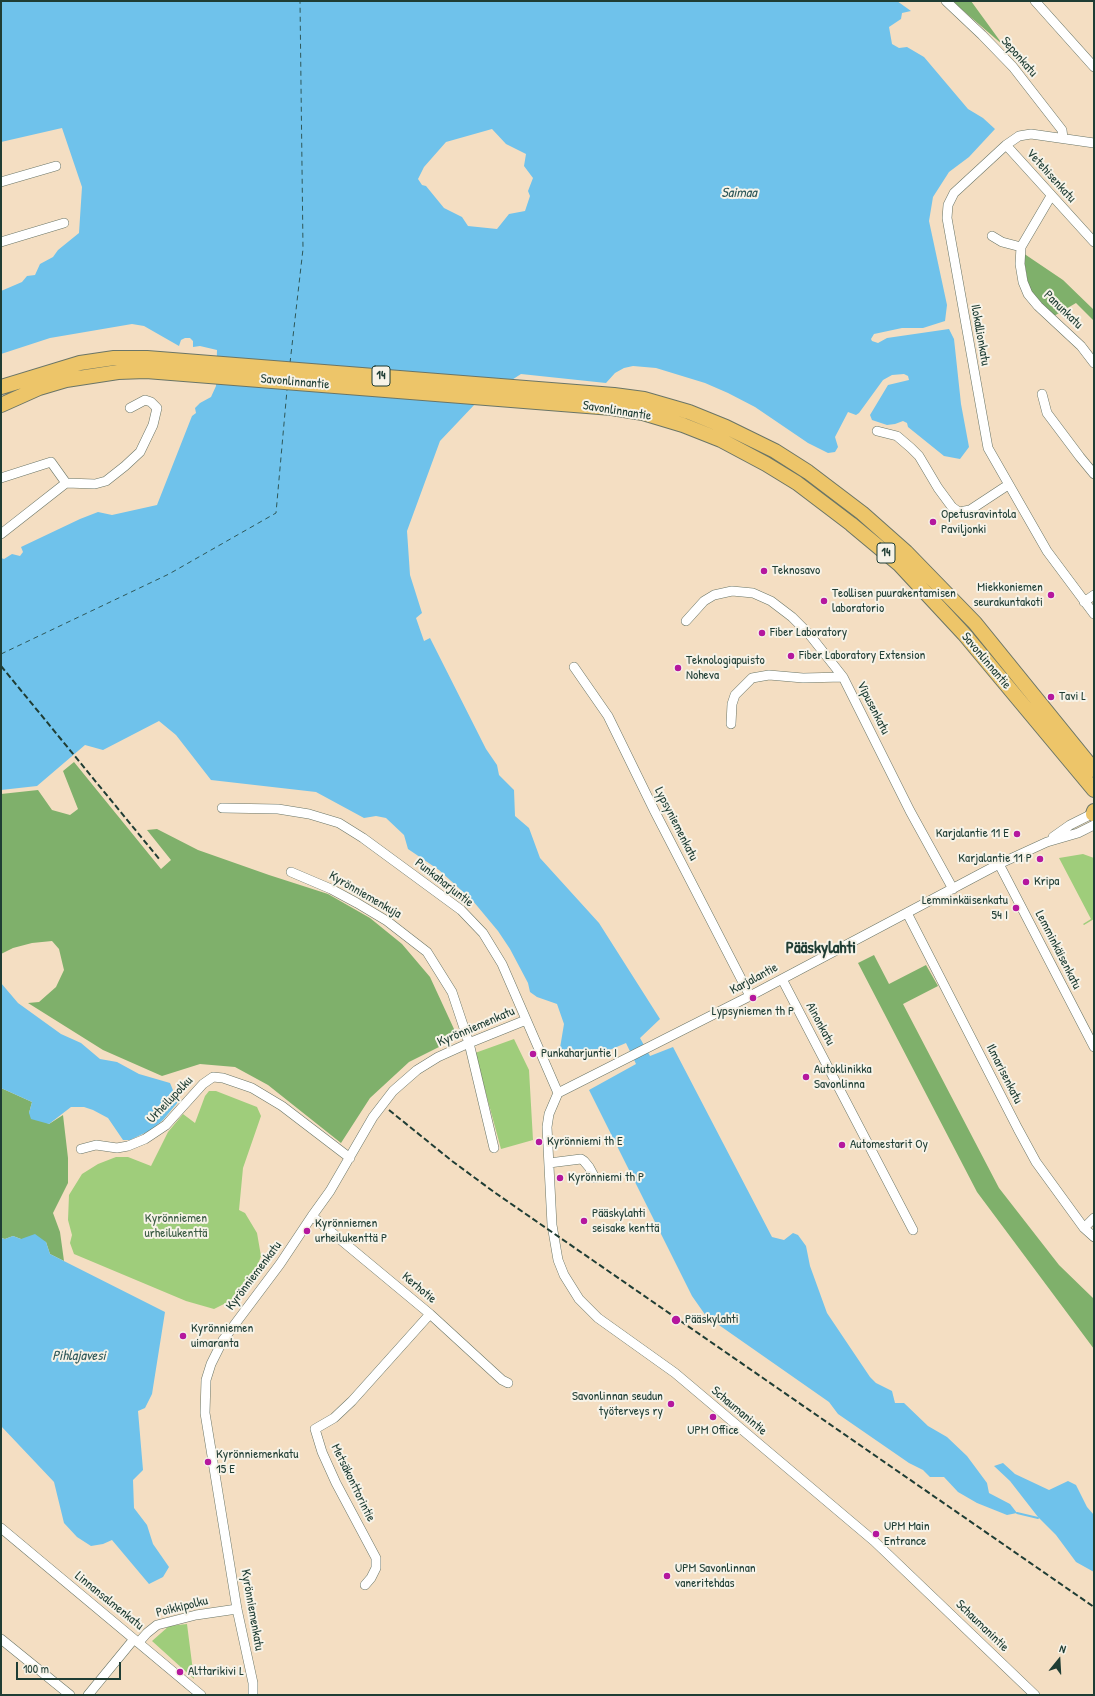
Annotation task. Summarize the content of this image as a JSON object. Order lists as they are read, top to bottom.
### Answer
{
  "streets": {
    "highway": ["14", "Savonlinnantie"],
    "street": [
      "Seponkatu",
      "Vetehisenkatu",
      "Panunkatu",
      "Ilokallionkatu",
      "Vipusenkatu",
      "Lypsyniemenkatu",
      "Punkaharjuntie",
      "Kyrönniemenkuja",
      "Lemminkäisenkatu",
      "Karjalantie",
      "Ainonkatu",
      "Kyrönniemenkatu",
      "Ilmarisenkatu",
      "Urheilupolku",
      "Kerhotie",
      "Schaumanintie",
      "Metsäkonttorintie",
      "Linnansalmenkatu",
      "Poikkipolku"
    ]
  },
  "crossings": [
    ["Seponkatu", "Ilokallionkatu"],
    ["Vetehisenkatu", "Ilokallionkatu"],
    ["Vipusenkatu", "Karjalantie"],
    ["Lypsyniemenkatu", "Karjalantie"],
    ["Punkaharjuntie", "Karjalantie"],
    ["Punkaharjuntie", "Kyrönniemenkatu"],
    ["Punkaharjuntie", "Schaumanintie"],
    ["Kyrönniemenkuja", "Kyrönniemenkatu"],
    ["Lemminkäisenkatu", "Karjalantie"],
    ["Karjalantie", "Ainonkatu"],
    ["Karjalantie", "Ilmarisenkatu"],
    ["Karjalantie", "Schaumanintie"],
    ["Kyrönniemenkatu", "Urheilupolku"],
    ["Kyrönniemenkatu", "Kerhotie"],
    ["Kyrönniemenkatu", "Poikkipolku"],
    ["Kerhotie", "Metsäkonttorintie"],
    ["Linnansalmenkatu", "Poikkipolku"]
  ],
  "districts": ["Pääskylahti"],
  "water": ["Saimaa", "Pihlajavesi"],
  "parks": ["Kyrönniemen urheilukenttä"],
  "places": [
    "Opetusravintola Paviljonki",
    "Teknosavo",
    "Miekkoniemen seurakuntakoti",
    "Teollisen puurakentamisen laboratorio",
    "Fiber Laboratory",
    "Fiber Laboratory Extension",
    "Teknologiapuisto Noheva",
    "Tavi L",
    "Karjalantie 11 E",
    "Karjalantie 11 P",
    "Kripa",
    "Lemminkäisenkatu 54 I",
    "Lypsyniemen th P",
    "Punkaharjuntie I",
    "Autoklinikka Savonlinna",
    "Kyrönniemi th E",
    "Automestarit Oy",
    "Kyrönniemi th P",
    "Pääskylahti seisake kenttä",
    "Kyrönniemen urheilukenttä P",
    "Pääskylahti",
    "Kyrönniemen uimaranta",
    "Savonlinnan seudun työterveys ry",
    "UPM Office",
    "Kyrönniemenkatu 15 E",
    "UPM Main Entrance",
    "UPM Savonlinnan vaneritehdas",
    "Alttarikivi L"
  ],
  "scale_bar": "100 m",
  "north": "top"
}
